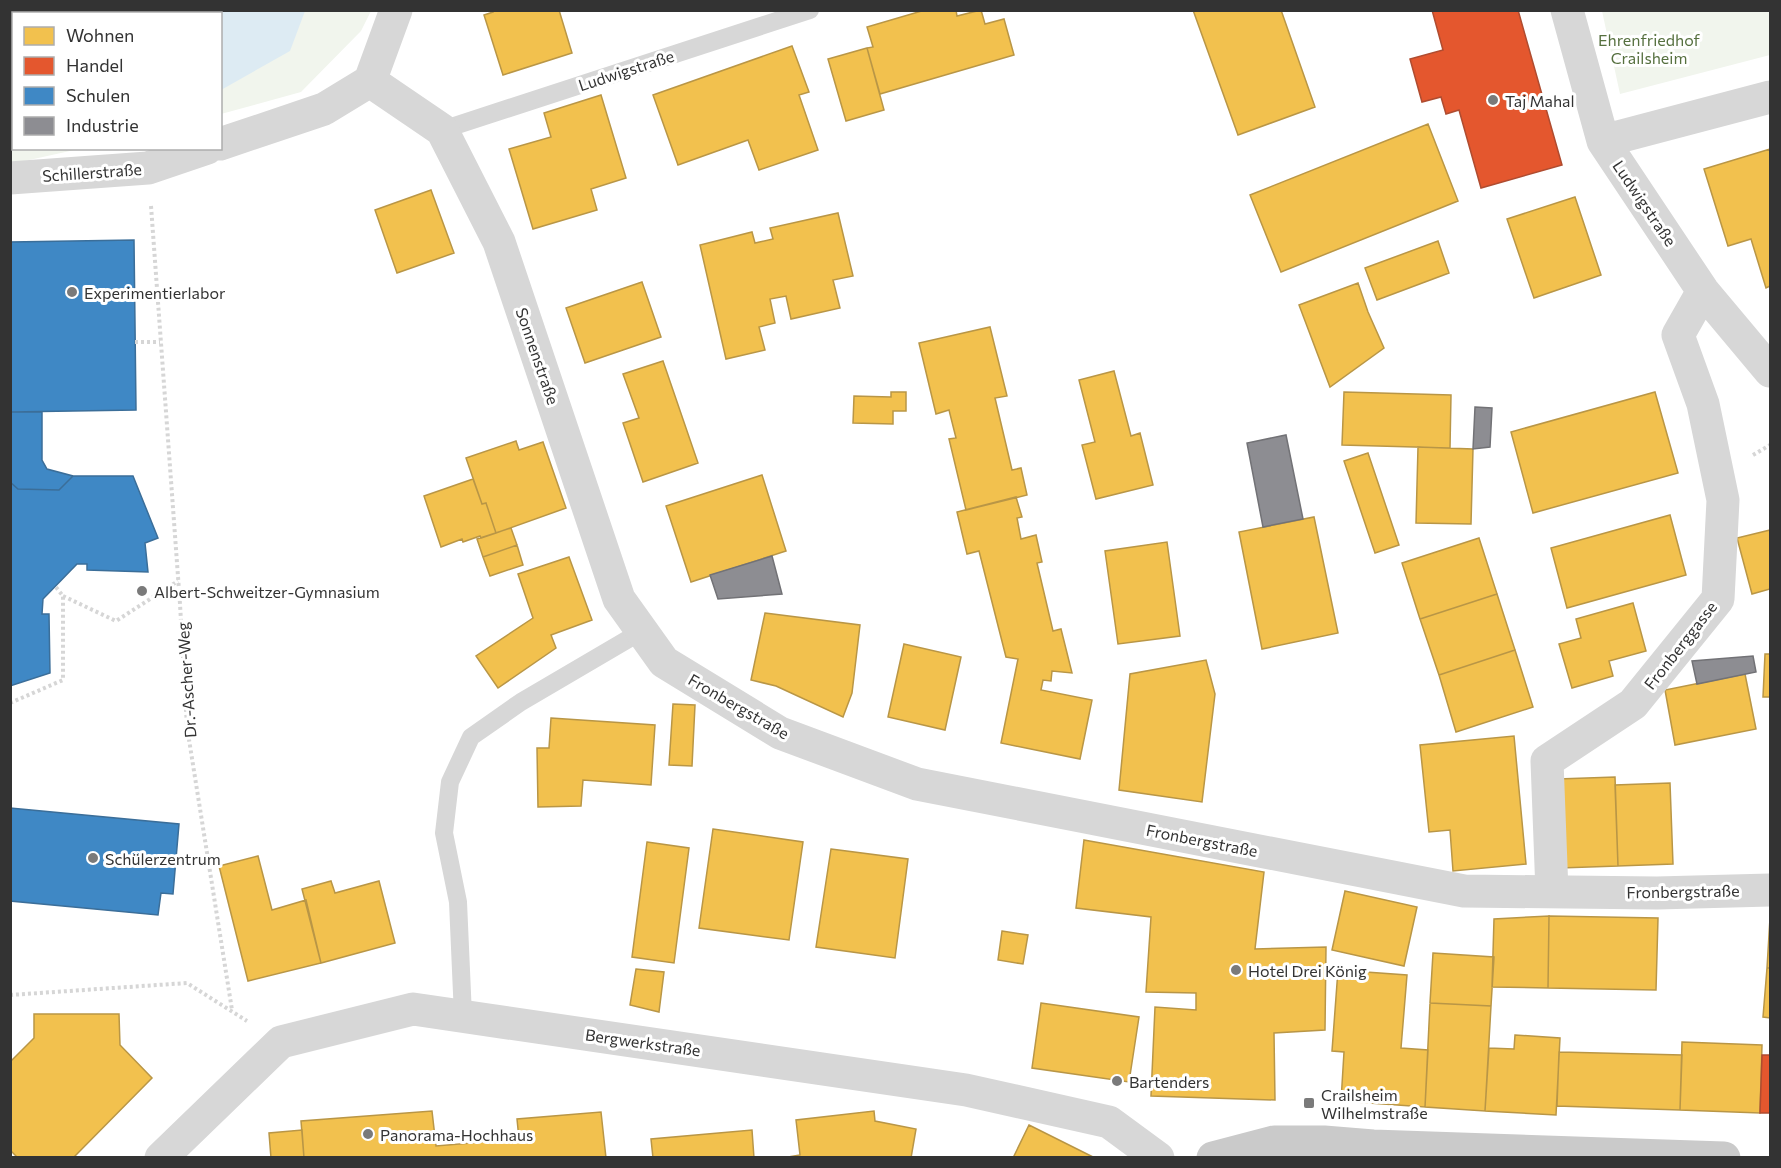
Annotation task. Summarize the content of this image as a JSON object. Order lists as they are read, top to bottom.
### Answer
{
  "streets": {
    "street": [
      "Ludwigstraße",
      "Schillerstraße",
      "Sonnenstraße",
      "Fronberggasse",
      "Fronbergstraße",
      "Bergwerkstraße"
    ],
    "path": ["Dr.-Ascher-Weg"]
  },
  "crossings": [
    ["Ludwigstraße", "Sonnenstraße"],
    ["Ludwigstraße", "Fronberggasse"],
    ["Schillerstraße", "Dr.-Ascher-Weg"],
    ["Sonnenstraße", "Fronbergstraße"],
    ["Fronberggasse", "Fronbergstraße"]
  ],
  "parks": ["Ehrenfriedhof Crailsheim"],
  "places": {
    "other": [
      "Taj Mahal",
      "Experimentierlabor",
      "Albert-Schweitzer-Gymnasium",
      "Schülerzentrum",
      "Hotel Drei König",
      "Bartenders",
      "Panorama-Hochhaus"
    ],
    "transit": ["Crailsheim Wilhelmstraße"]
  },
  "legend": [
    "Wohnen",
    "Handel",
    "Schulen",
    "Industrie"
  ]
}
